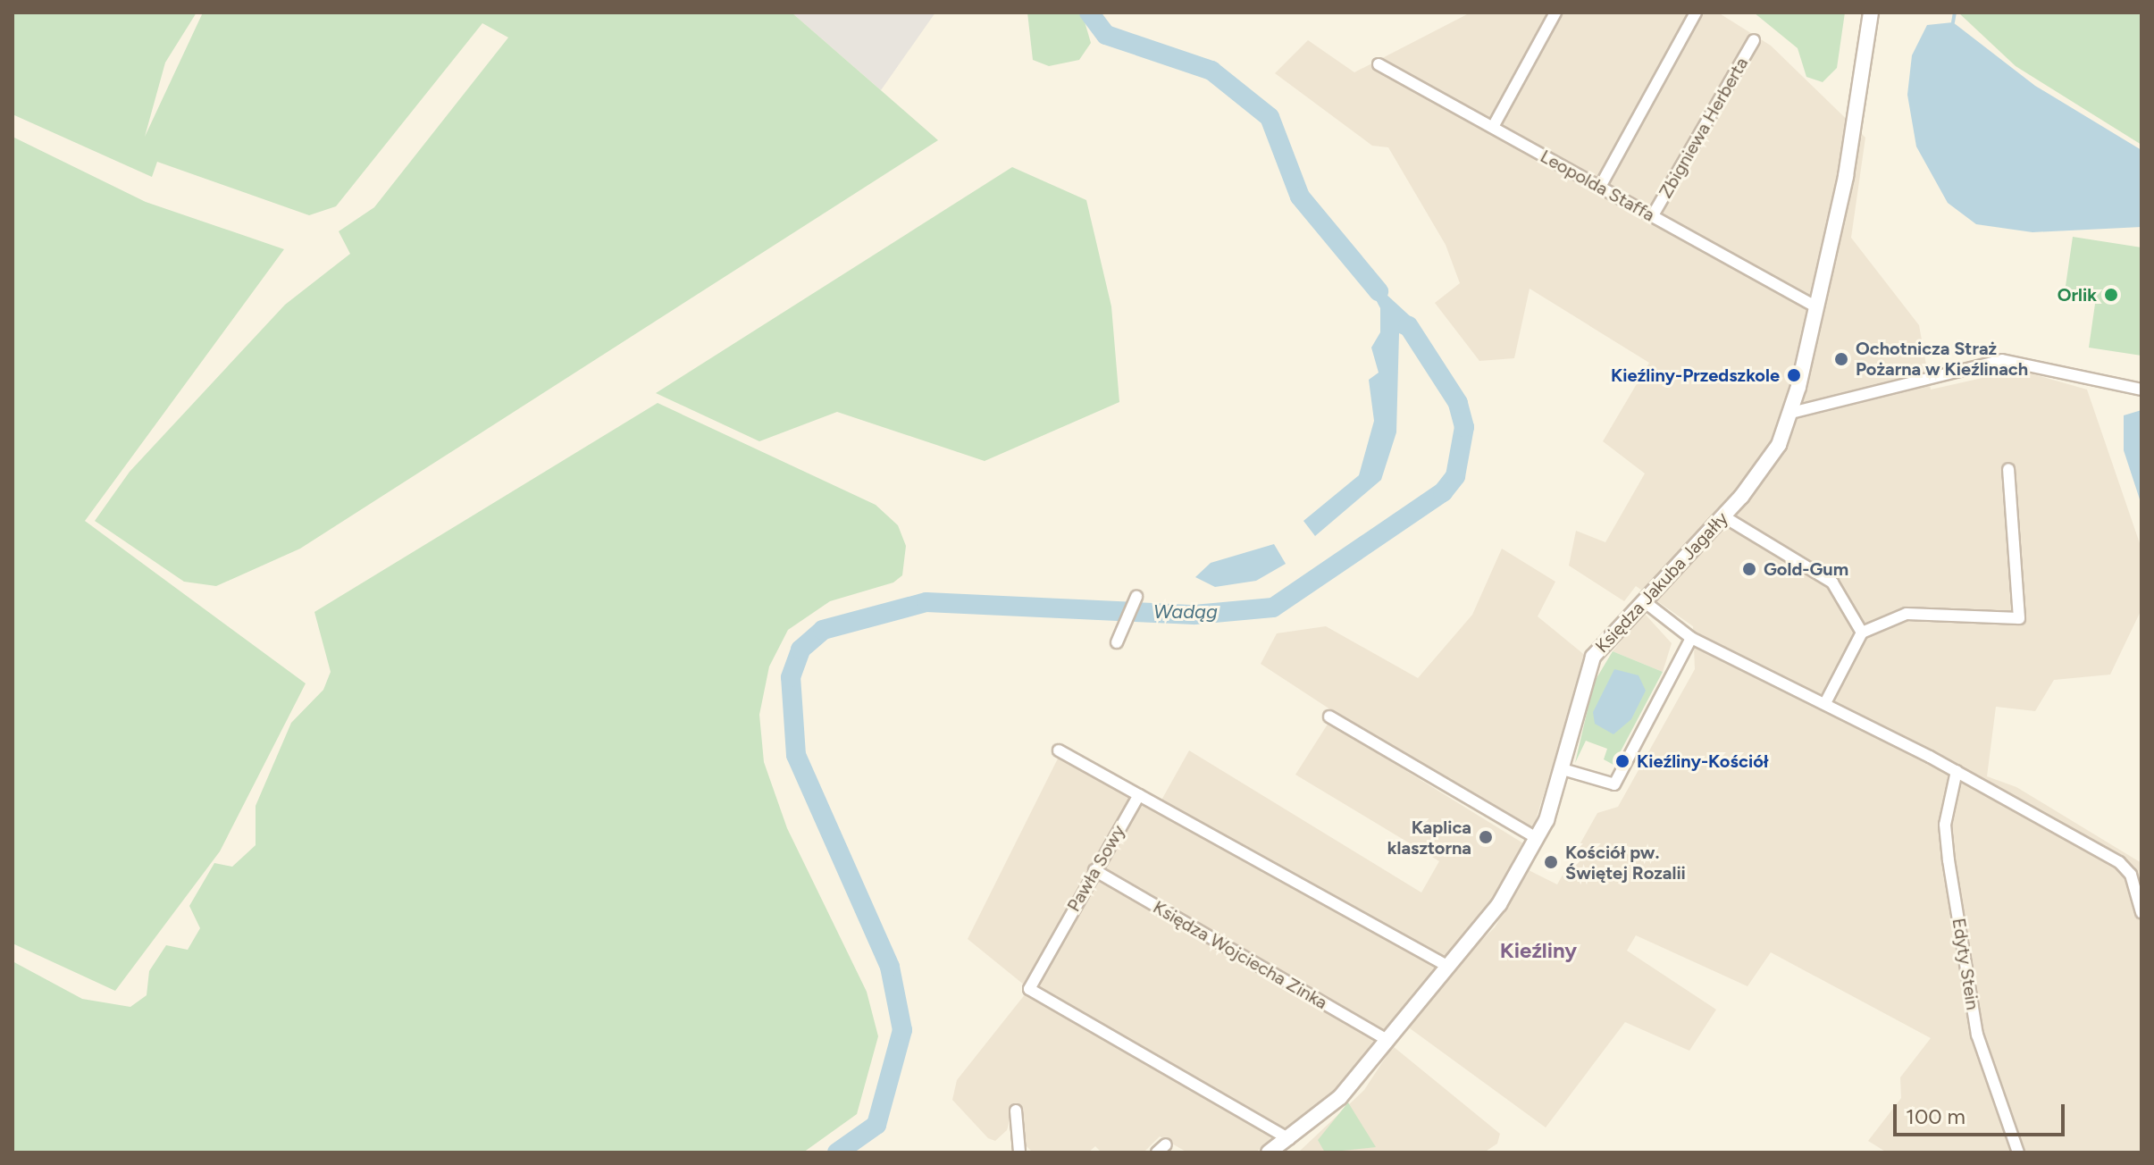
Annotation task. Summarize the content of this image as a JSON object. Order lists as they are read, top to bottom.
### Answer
{
  "streets": {
    "street": [
      "Zbigniewa Herberta",
      "Leopolda Staffa",
      "Księdza Jakuba Jagałły",
      "Pawła Sowy",
      "Księdza Wojciecha Zinka",
      "Edyty Stein"
    ]
  },
  "crossings": [
    ["Zbigniewa Herberta", "Leopolda Staffa"],
    ["Leopolda Staffa", "Księdza Jakuba Jagałły"],
    ["Księdza Jakuba Jagałły", "Pawła Sowy"],
    ["Księdza Jakuba Jagałły", "Księdza Wojciecha Zinka"],
    ["Pawła Sowy", "Księdza Wojciecha Zinka"]
  ],
  "districts": ["Kieźliny"],
  "water": ["Wadąg"],
  "places": [
    "Orlik",
    "Ochotnicza Straż Pożarna w Kieźlinach",
    "Kieźliny-Przedszkole",
    "Gold-Gum",
    "Kieźliny-Kościół",
    "Kaplica klasztorna",
    "Kościół pw. Świętej Rozalii"
  ],
  "scale_bar": "100 m"
}
